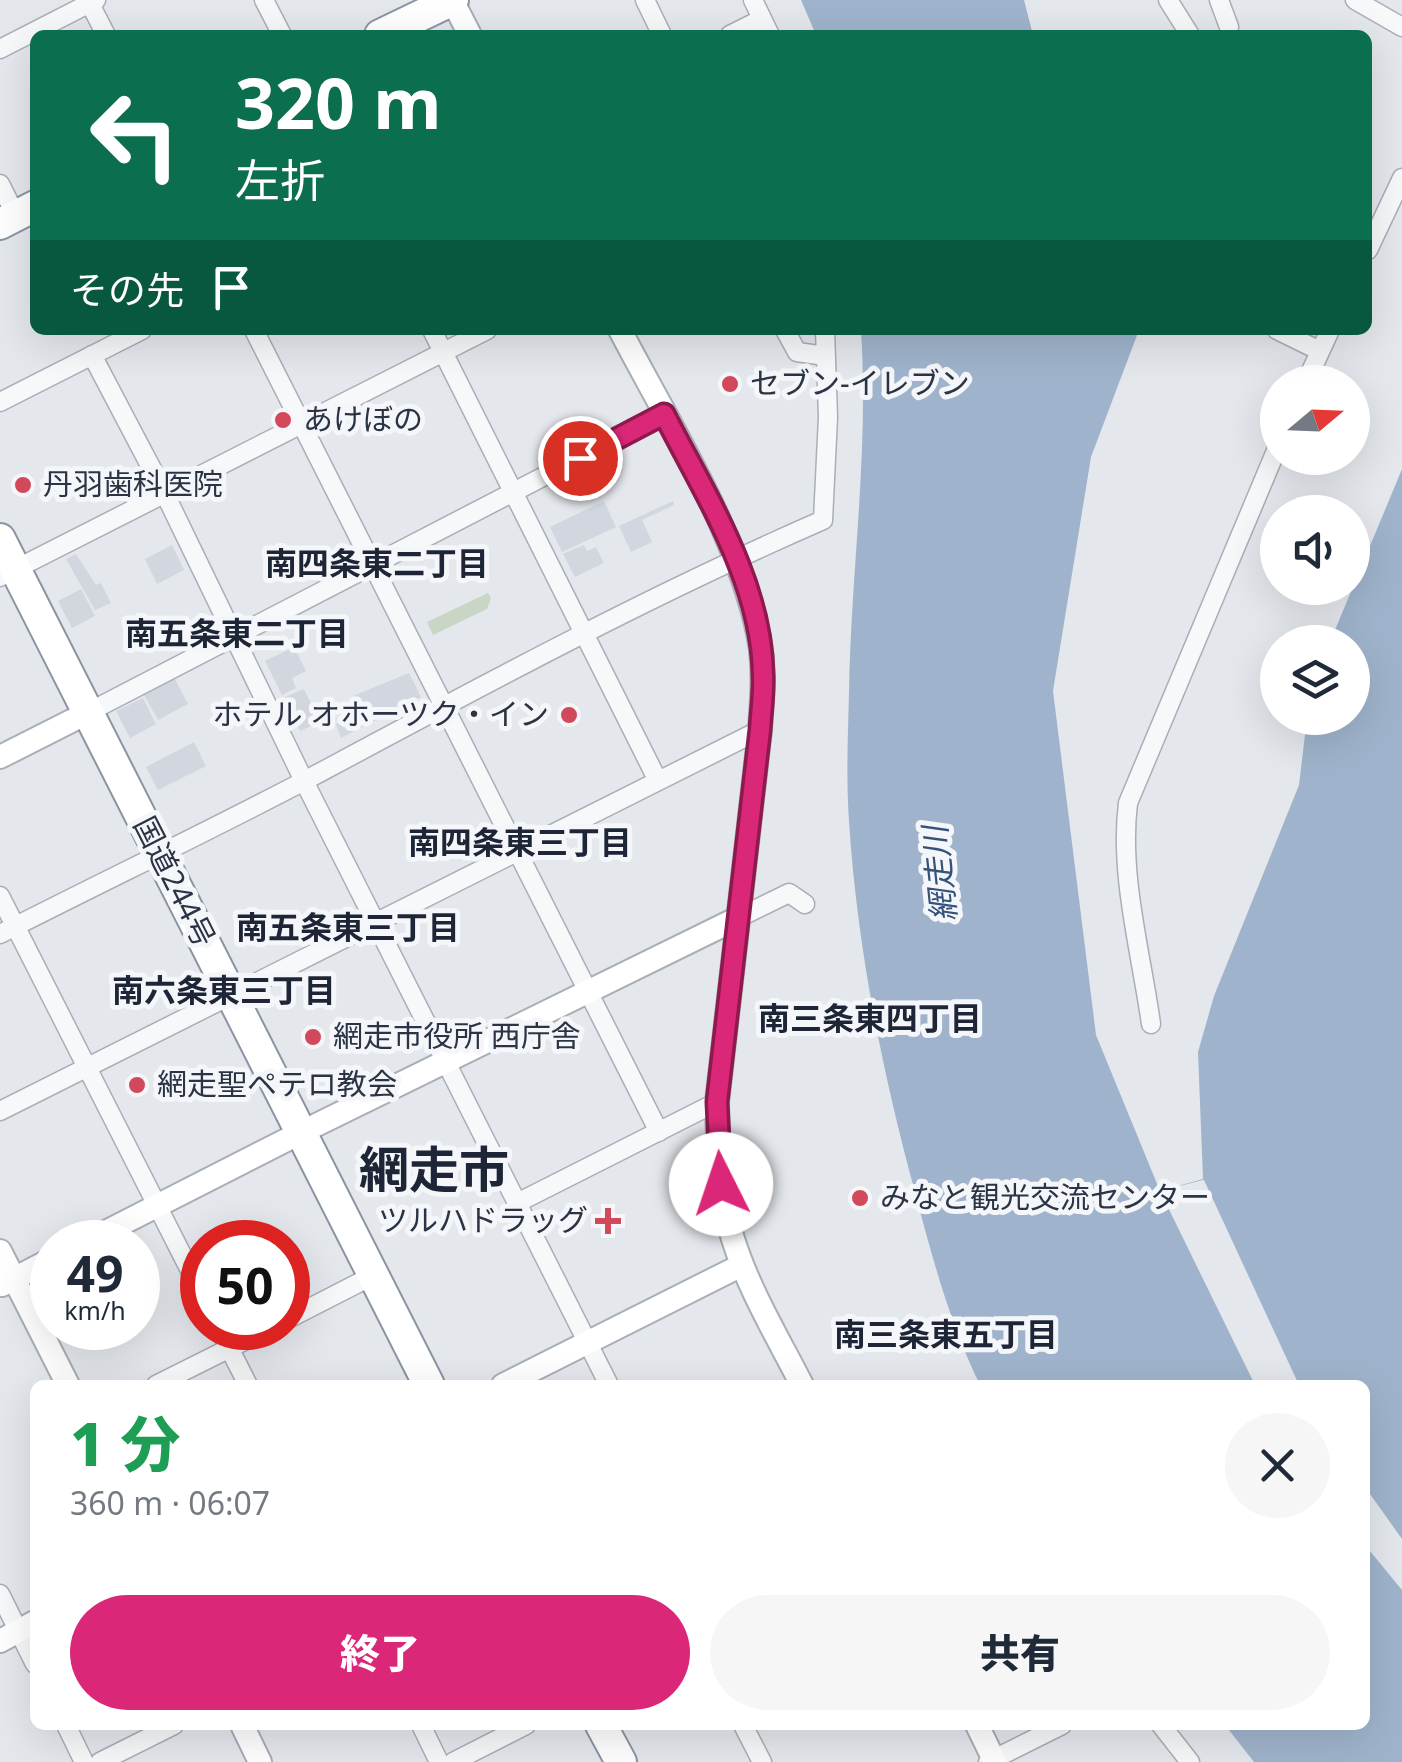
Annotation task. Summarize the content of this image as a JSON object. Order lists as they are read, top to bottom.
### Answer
{
  "streets": {
    "highway": ["国道244号"]
  },
  "districts": [
    "南四条東二丁目",
    "南五条東二丁目",
    "南四条東三丁目",
    "南五条東三丁目",
    "南六条東三丁目",
    "南三条東四丁目",
    "網走市",
    "南三条東五丁目"
  ],
  "water": ["網走川"],
  "places": {
    "other": [
      "セブン-イレブン",
      "あけぼの",
      "丹羽歯科医院",
      "ホテル オホーツク・イン",
      "網走市役所 西庁舎",
      "網走聖ペテロ教会",
      "みなと観光交流センター"
    ],
    "health": ["ツルハドラッグ"]
  },
  "north": "right",
  "page": {
    "turn": ["320 m", "左折"],
    "then": "その先",
    "speed": "49 km/h",
    "limit": "50",
    "heading": ["1 分", "360 m · 06:07"],
    "buttons": ["終了", "共有"]
  }
}
